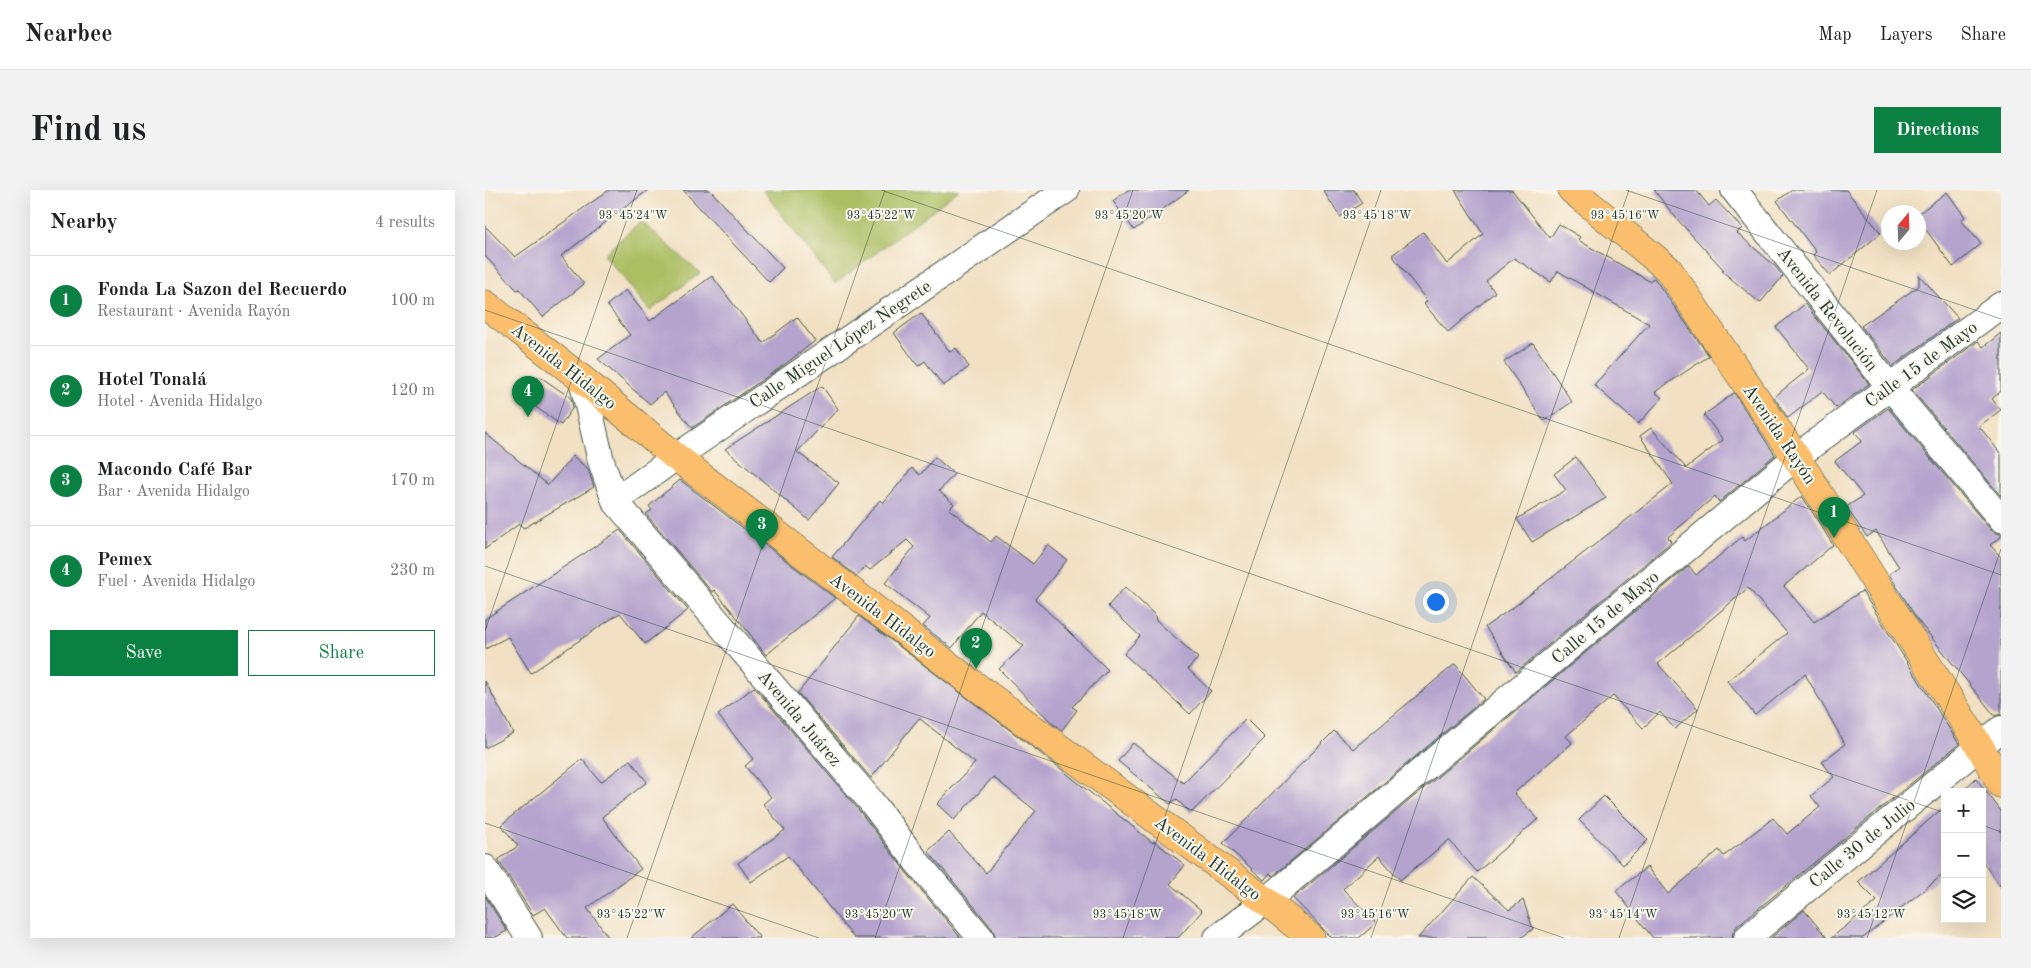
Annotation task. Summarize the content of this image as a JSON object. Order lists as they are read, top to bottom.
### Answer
{
  "streets": {
    "main road": ["Avenida Hidalgo", "Avenida Rayón"],
    "street": [
      "Avenida Revolución",
      "Calle Miguel López Negrete",
      "Calle 15 de Mayo",
      "Avenida Juárez",
      "Calle 30 de Julio"
    ]
  },
  "crossings": [
    ["Avenida Revolución", "Calle 15 de Mayo"],
    ["Calle Miguel López Negrete", "Avenida Hidalgo"],
    ["Calle Miguel López Negrete", "Avenida Juárez"],
    ["Calle 15 de Mayo", "Avenida Hidalgo"],
    ["Calle 15 de Mayo", "Avenida Rayón"],
    ["Avenida Rayón", "Calle 30 de Julio"]
  ],
  "north": "top",
  "page": {
    "header": "Nearbee",
    "nav": ["Map", "Layers", "Share"],
    "buttons": [
      "Directions",
      ["Save", "Share"]
    ],
    "title": "Find us",
    "heading": ["Nearby", "4 results"],
    "list": [
      {
        "mark": "1",
        "name": "Fonda La Sazon del Recuerdo",
        "note": "Restaurant · Avenida Rayón",
        "value": "100 m"
      },
      {
        "mark": "2",
        "name": "Hotel Tonalá",
        "note": "Hotel · Avenida Hidalgo",
        "value": "120 m"
      },
      {
        "mark": "3",
        "name": "Macondo Café Bar",
        "note": "Bar · Avenida Hidalgo",
        "value": "170 m"
      },
      {
        "mark": "4",
        "name": "Pemex",
        "note": "Fuel · Avenida Hidalgo",
        "value": "230 m"
      }
    ],
    "pins": [
      "4",
      "1",
      "3",
      "2"
    ],
    "map_buttons": ["+", "−"]
  },
  "coordinates": [
    "93°45'24\"W",
    "93°45'22\"W",
    "93°45'20\"W",
    "93°45'18\"W",
    "93°45'16\"W",
    "93°45'14\"W",
    "93°45'12\"W"
  ]
}
